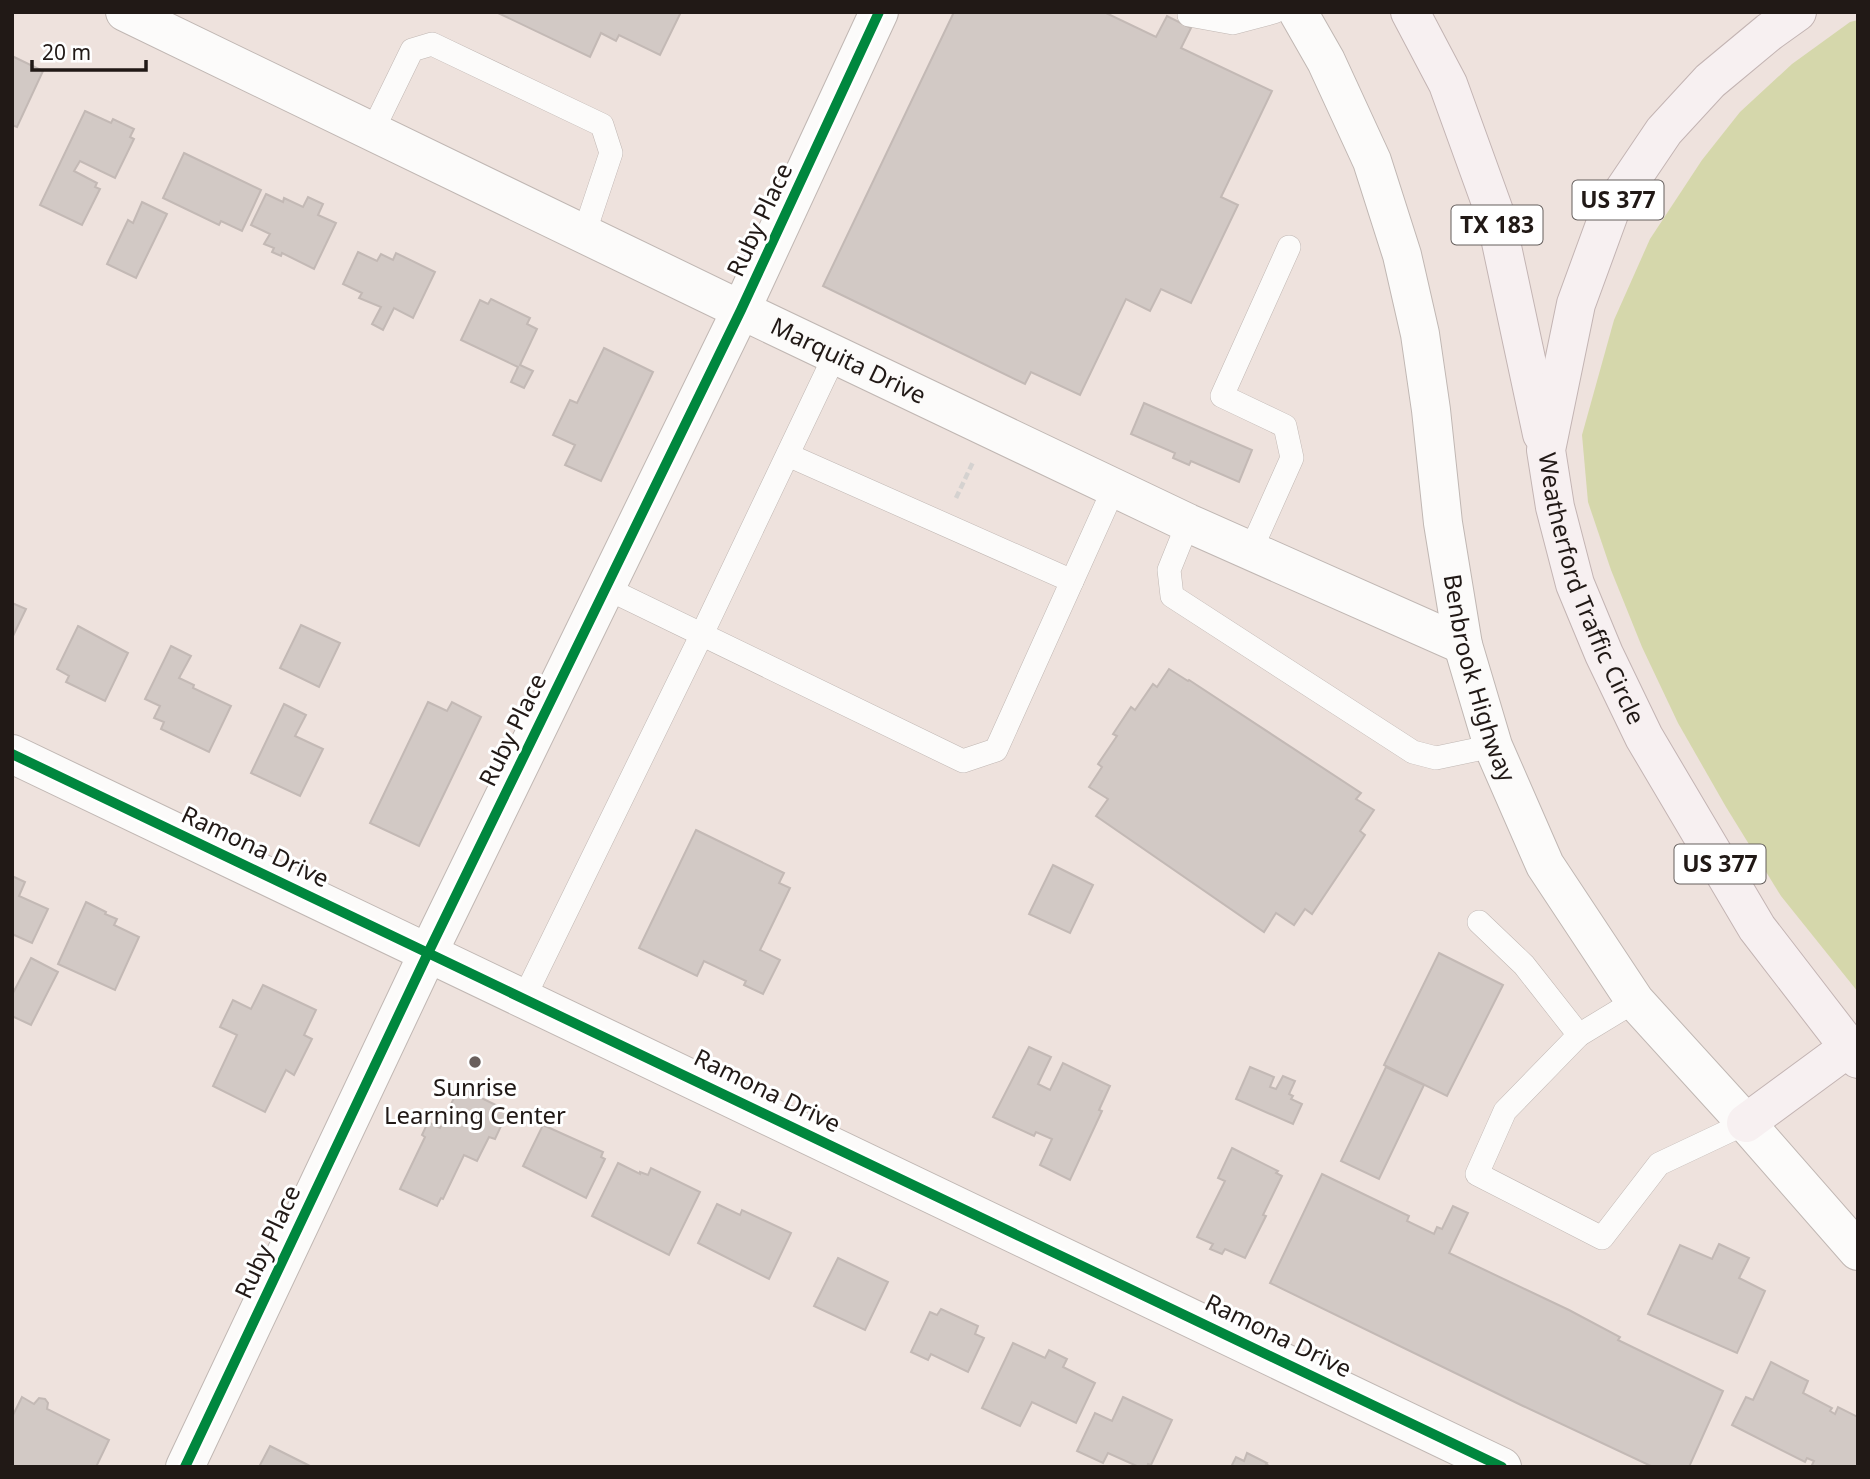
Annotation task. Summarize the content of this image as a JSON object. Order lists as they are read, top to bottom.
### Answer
{
  "streets": {
    "main road": ["US 377", "TX 183", "Weatherford Traffic Circle"],
    "street": [
      "Ruby Place",
      "Marquita Drive",
      "Benbrook Highway",
      "Ramona Drive"
    ]
  },
  "crossings": [
    ["Ruby Place", "Marquita Drive"],
    ["Ruby Place", "Ramona Drive"],
    ["TX 183", "Weatherford Traffic Circle"],
    ["Marquita Drive", "Benbrook Highway"]
  ],
  "places": ["Sunrise Learning Center"],
  "scale_bar": "20 m"
}
